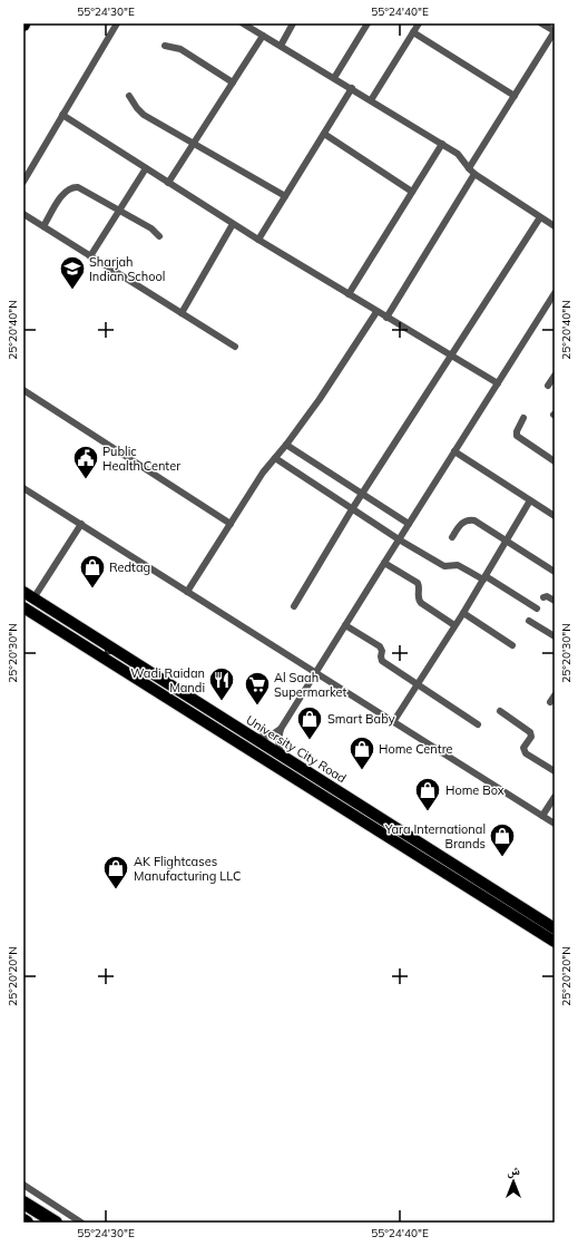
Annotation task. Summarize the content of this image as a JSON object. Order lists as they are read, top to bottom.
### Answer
{
  "streets": {
    "main road": ["University City Road"]
  },
  "places": {
    "school or university": ["Sharjah Indian School"],
    "public building": ["Public Health Center"],
    "shop": [
      "Redtag",
      "Smart Baby",
      "Home Centre",
      "Home Box",
      "Yara International Brands",
      "AK Flightcases Manufacturing LLC"
    ],
    "restaurant": ["Wadi Raidan Mandi"],
    "supermarket": ["Al Saah Supermarket"]
  },
  "north": "top",
  "coordinates": [
    "55°24'30\"E",
    "55°24'40\"E",
    "25°20'40\"N",
    "25°20'30\"N",
    "25°20'20\"N"
  ]
}
